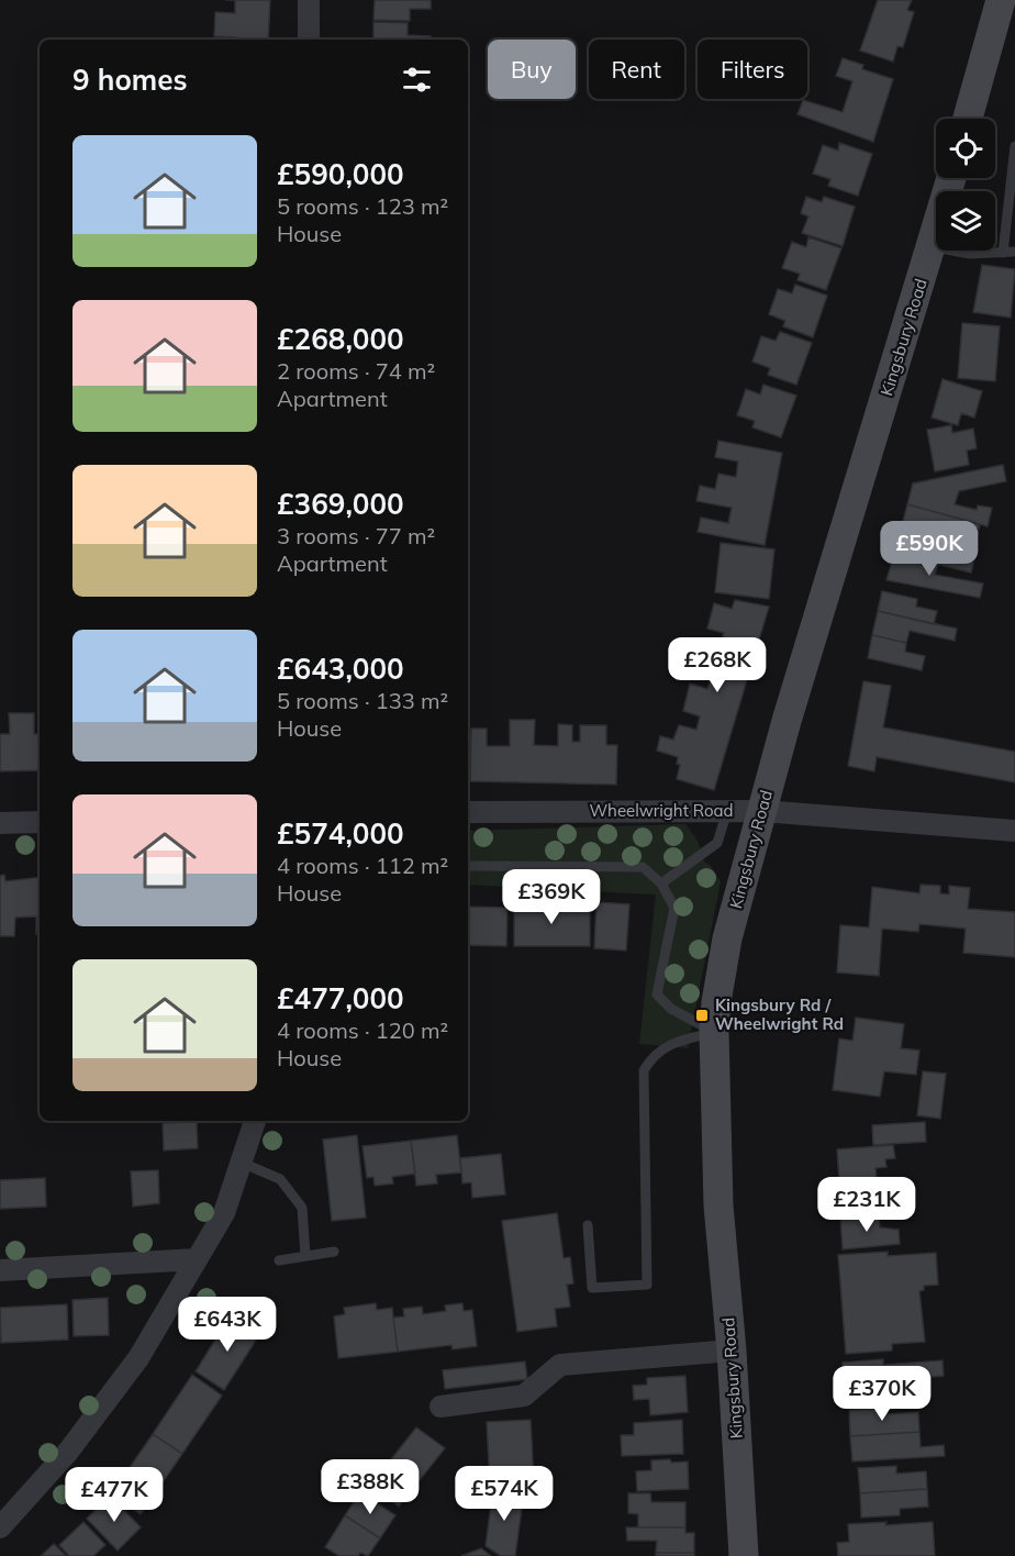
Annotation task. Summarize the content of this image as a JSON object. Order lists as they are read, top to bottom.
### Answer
{
  "streets": {
    "street": ["Kingsbury Road", "Wheelwright Road"]
  },
  "crossings": [
    ["Kingsbury Road", "Wheelwright Road"]
  ],
  "places": {
    "transit": ["Kingsbury Rd / Wheelwright Rd"]
  },
  "page": {
    "chip": ["Buy", "Rent", "Filters"],
    "heading": "9 homes",
    "list": [
      {
        "name": "£590,000",
        "note": "5 rooms · 123 m² · House"
      },
      {
        "name": "£268,000",
        "note": "2 rooms · 74 m² · Apartment"
      },
      {
        "name": "£369,000",
        "note": "3 rooms · 77 m² · Apartment"
      },
      {
        "name": "£643,000",
        "note": "5 rooms · 133 m² · House"
      },
      {
        "name": "£574,000",
        "note": "4 rooms · 112 m² · House"
      },
      {
        "name": "£477,000",
        "note": "4 rooms · 120 m² · House"
      }
    ],
    "price": [
      "£590K",
      "£268K",
      "£369K",
      "£231K",
      "£643K",
      "£370K",
      "£388K",
      "£574K",
      "£477K"
    ]
  }
}
